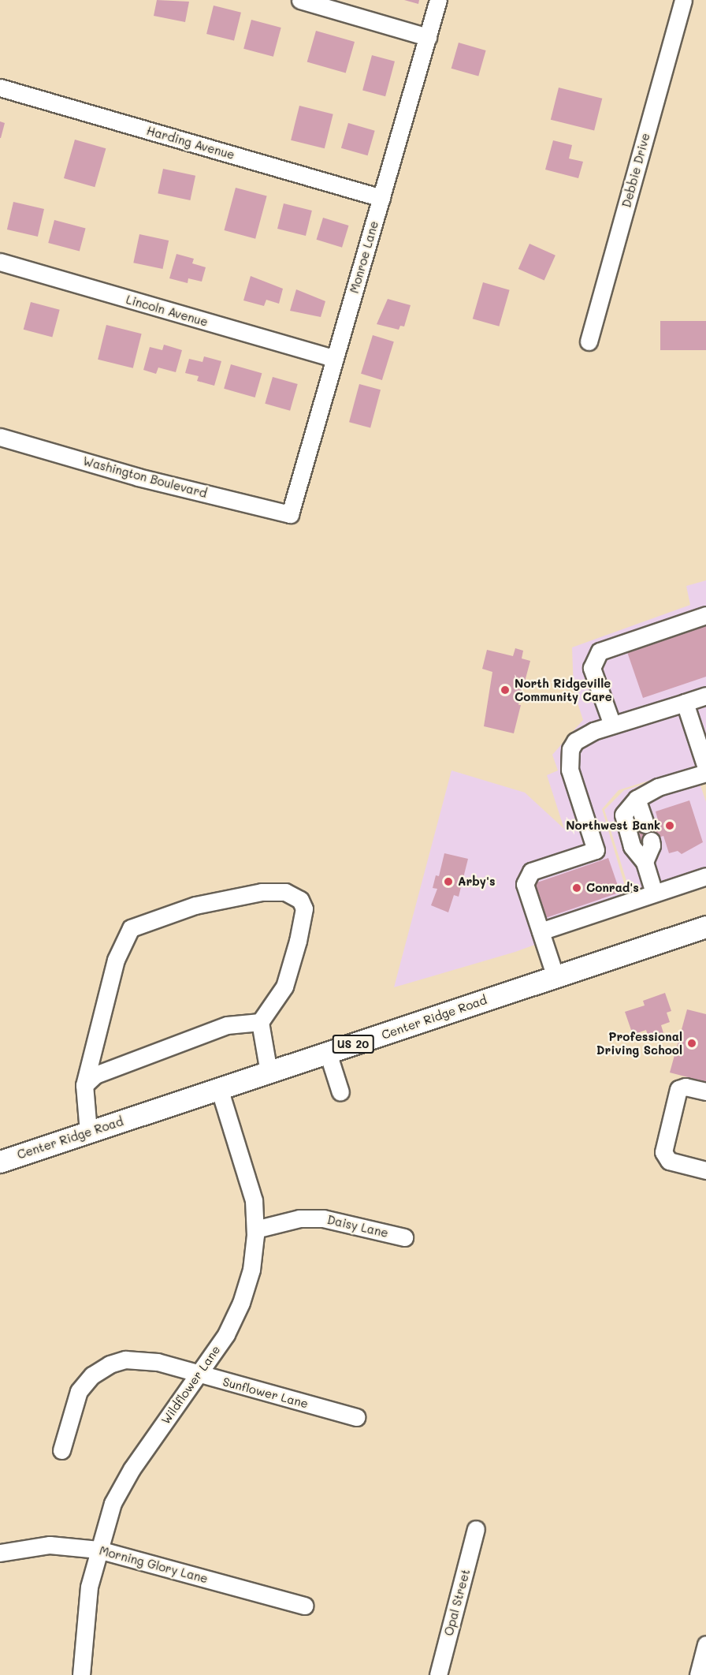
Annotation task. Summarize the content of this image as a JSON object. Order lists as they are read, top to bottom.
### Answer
{
  "streets": {
    "main road": ["Center Ridge Road", "US 20"],
    "street": [
      "Harding Avenue",
      "Debbie Drive",
      "Monroe Lane",
      "Lincoln Avenue",
      "Washington Boulevard",
      "Daisy Lane",
      "Wildflower Lane",
      "Sunflower Lane",
      "Morning Glory Lane",
      "Opal Street"
    ]
  },
  "crossings": [
    ["Harding Avenue", "Monroe Lane"],
    ["Monroe Lane", "Lincoln Avenue"],
    ["Monroe Lane", "Washington Boulevard"],
    ["Center Ridge Road", "Wildflower Lane"],
    ["Daisy Lane", "Wildflower Lane"],
    ["Wildflower Lane", "Sunflower Lane"],
    ["Wildflower Lane", "Morning Glory Lane"]
  ],
  "places": [
    "North Ridgeville Community Care",
    "Northwest Bank",
    "Arby's",
    "Conrad's",
    "Professional Driving School"
  ]
}
